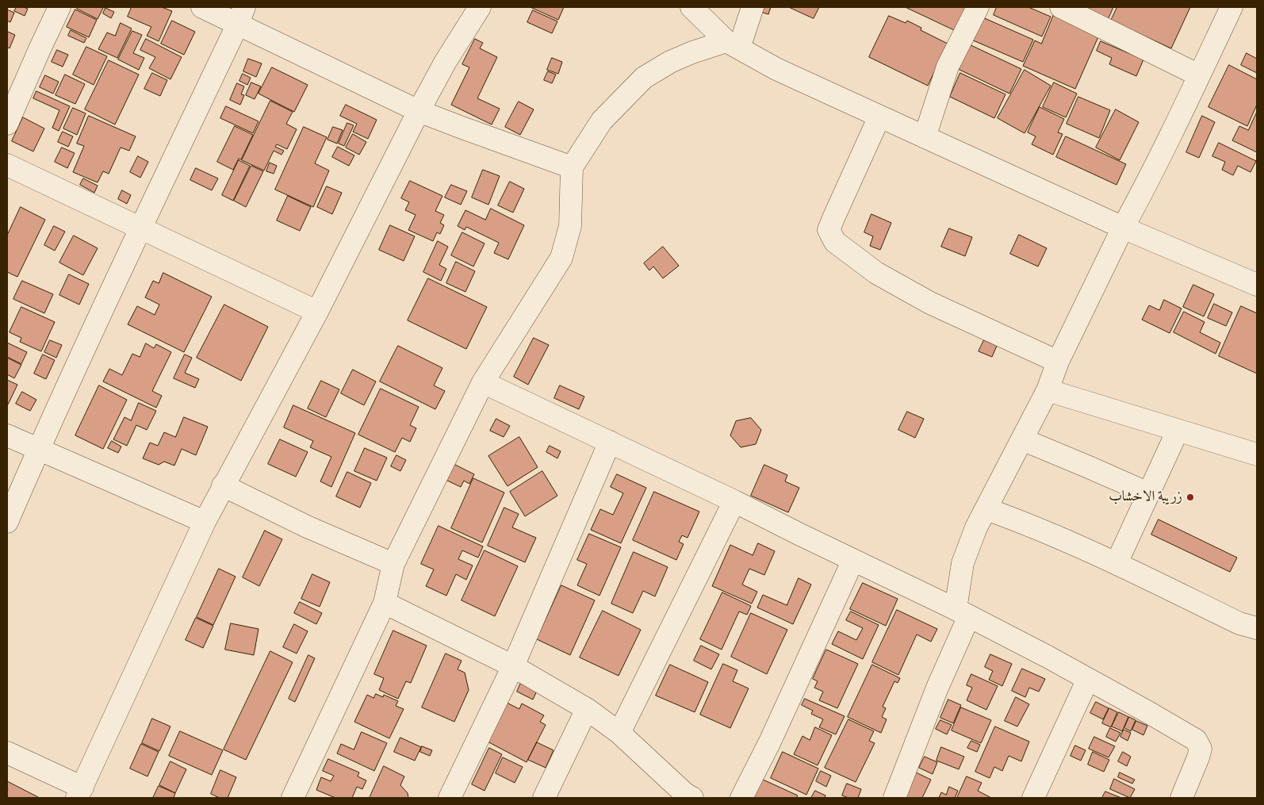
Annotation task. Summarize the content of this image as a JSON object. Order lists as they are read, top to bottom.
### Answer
{
  "places": ["زريبة الاخشاب"]
}
